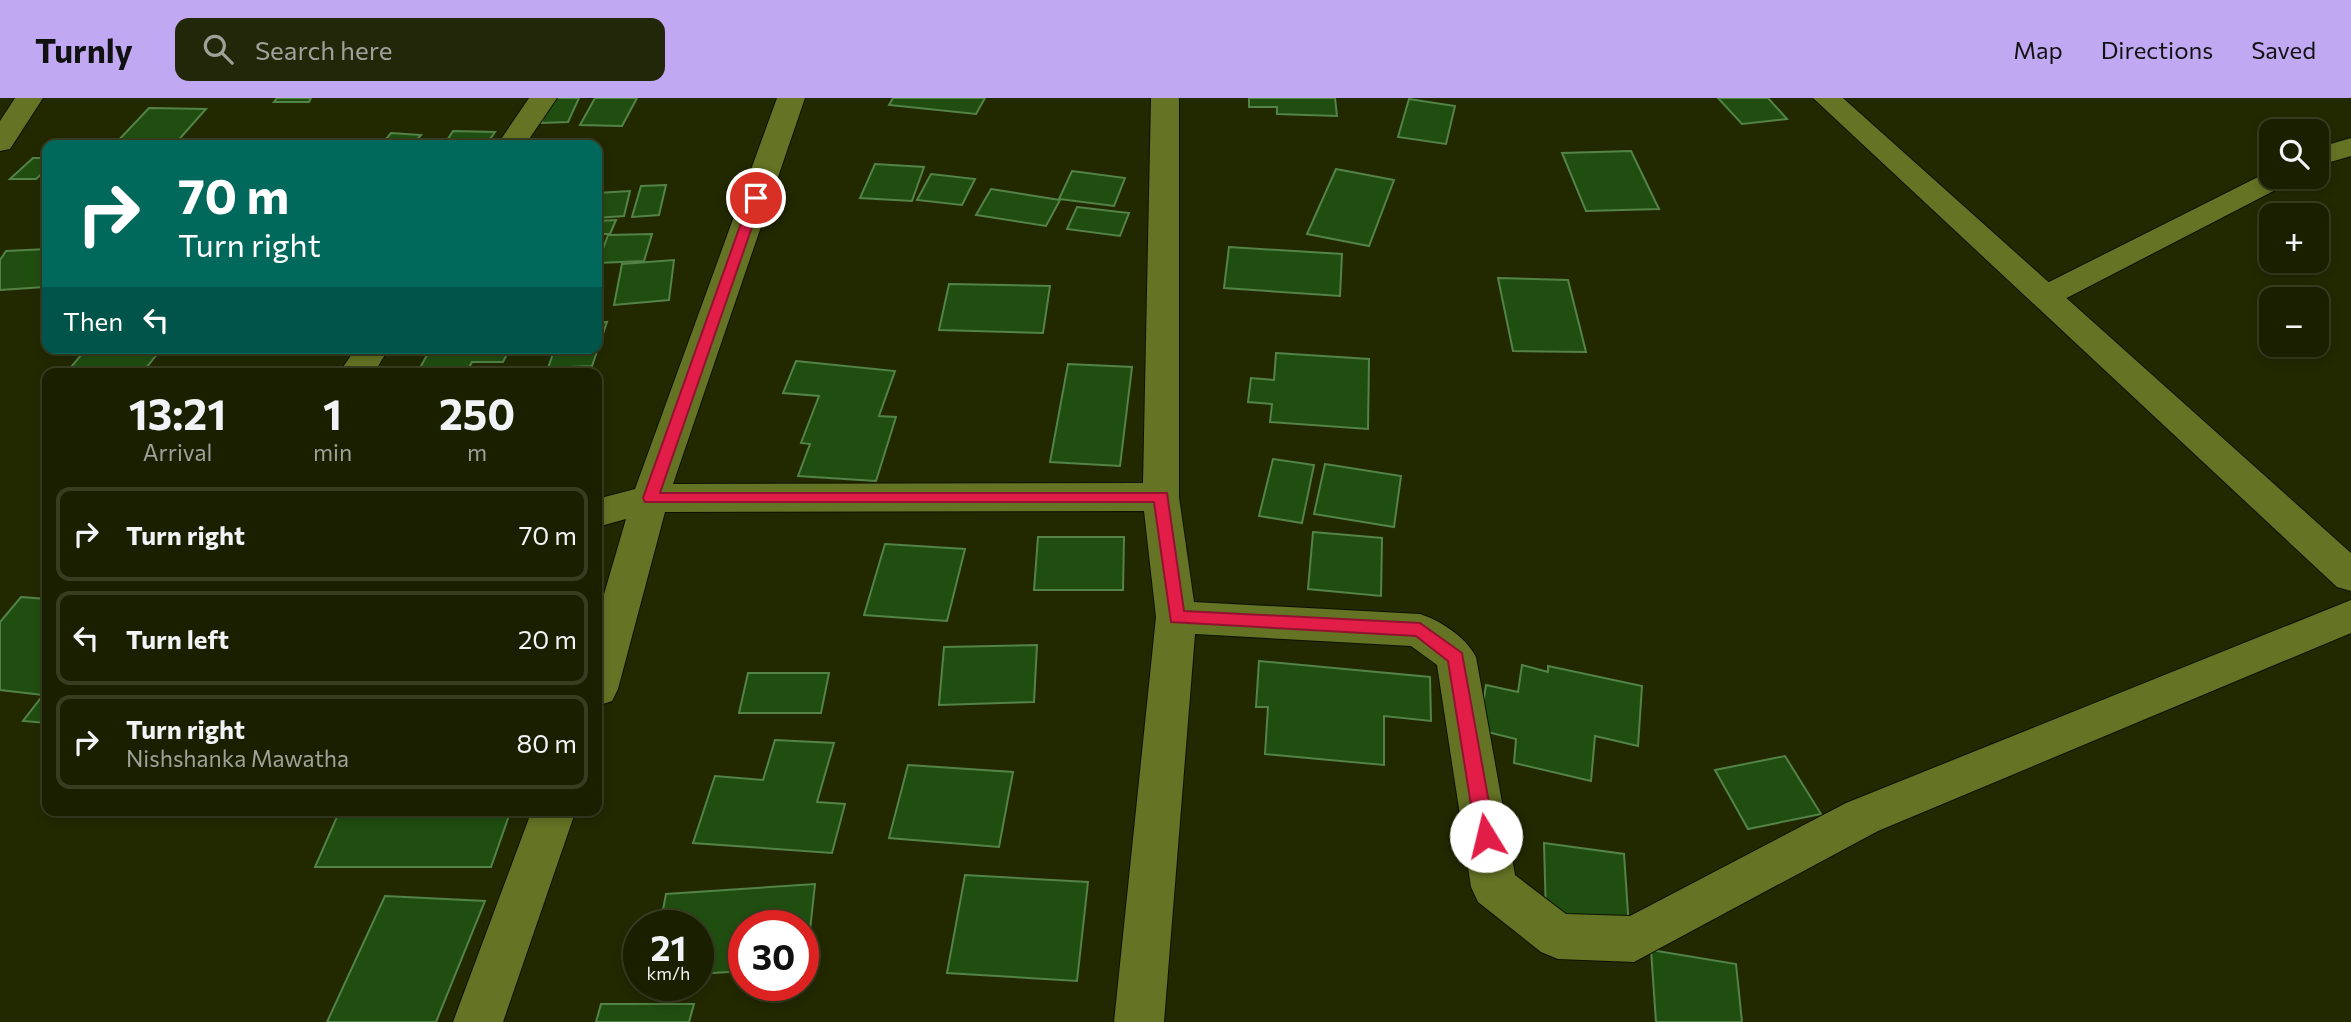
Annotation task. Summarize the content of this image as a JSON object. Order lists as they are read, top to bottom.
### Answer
{
  "page": {
    "header": "Turnly",
    "search": "Search here",
    "nav": ["Map", "Directions", "Saved"],
    "map_buttons": ["+", "−"],
    "turn": ["70 m", "Turn right"],
    "then": "Then",
    "eta": [
      "13:21",
      "Arrival",
      "1",
      "min",
      "250",
      "m"
    ],
    "list": [
      {
        "name": "Turn right",
        "value": "70 m"
      },
      {
        "name": "Turn left",
        "value": "20 m"
      },
      {
        "name": "Turn right",
        "note": "Nishshanka Mawatha",
        "value": "80 m"
      }
    ],
    "speed": "21 km/h",
    "limit": "30"
  }
}
